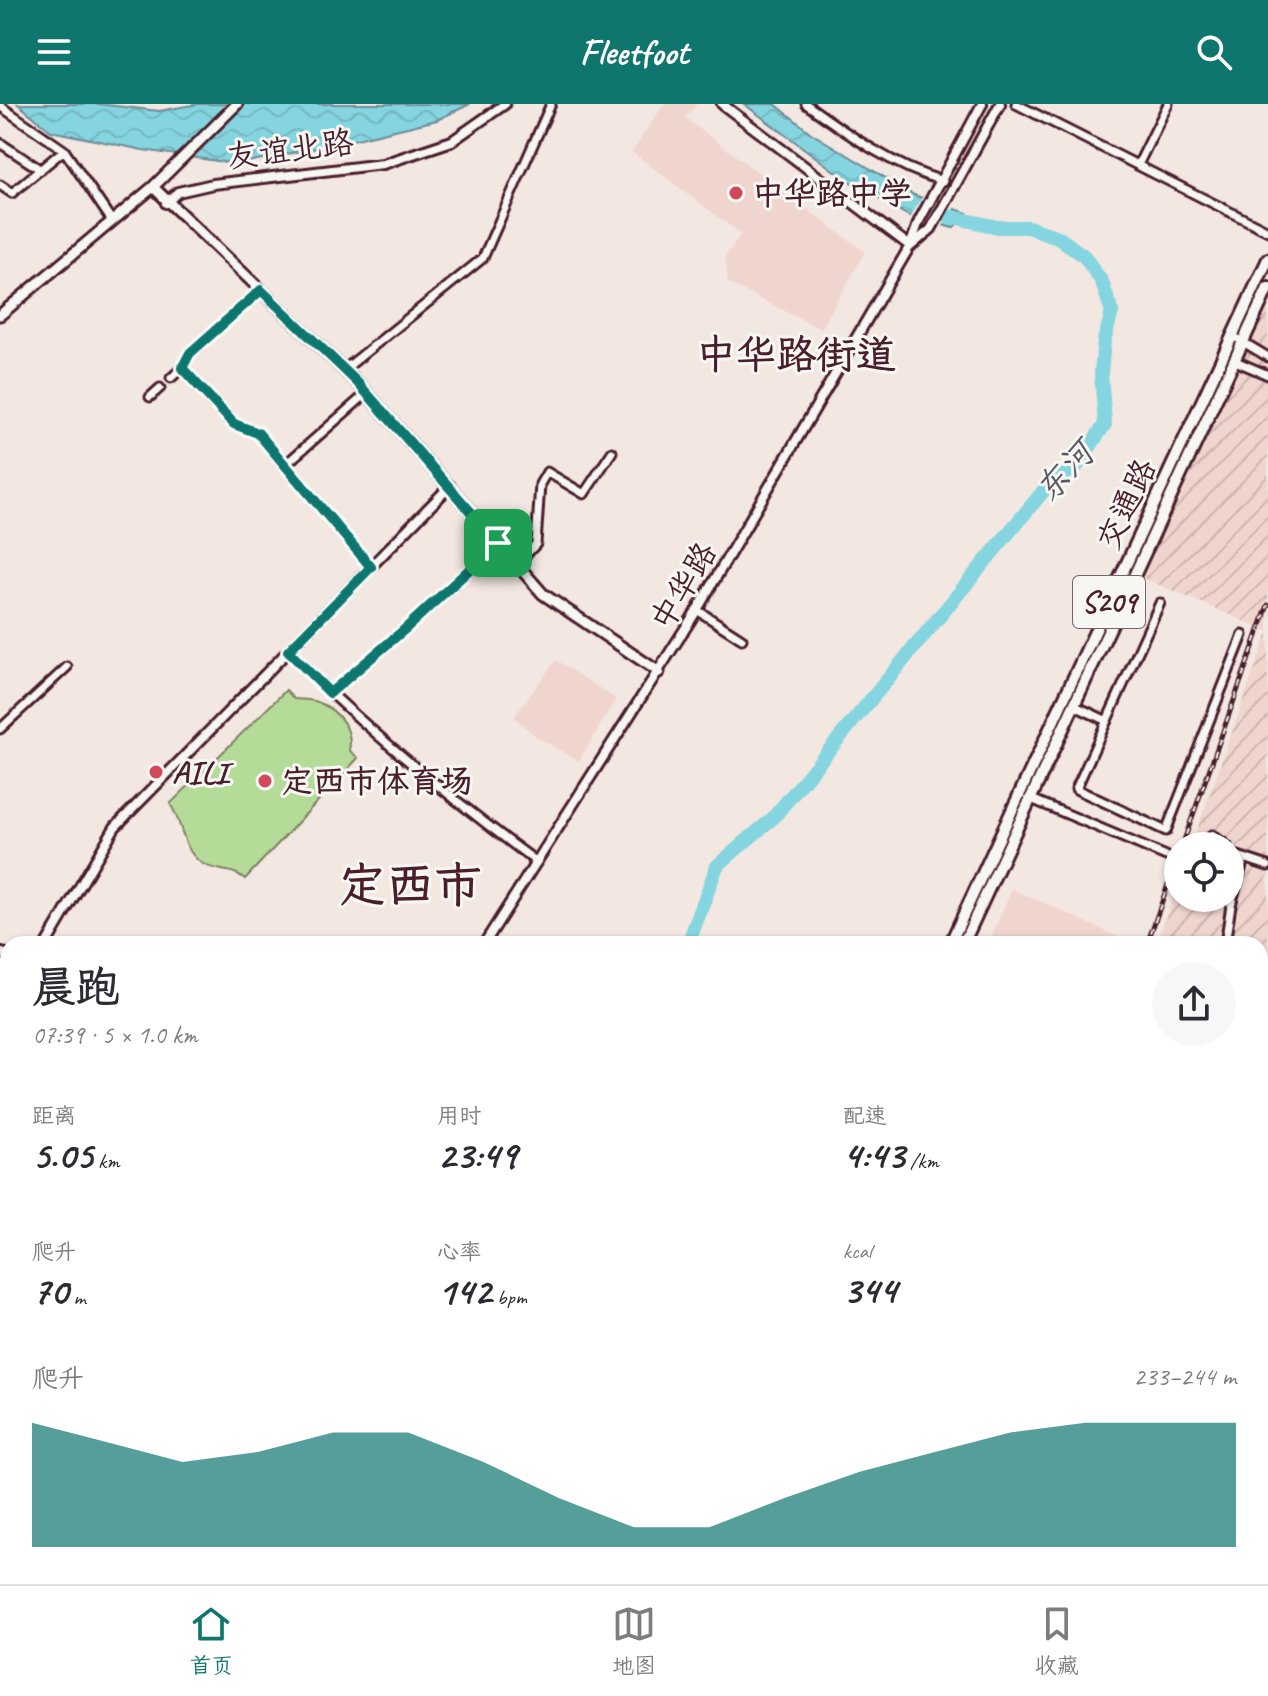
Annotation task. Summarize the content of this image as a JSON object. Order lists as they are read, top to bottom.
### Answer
{
  "streets": {
    "main road": ["交通路", "S209"],
    "street": ["友谊北路", "中华路"]
  },
  "districts": ["中华路街道", "定西市"],
  "water": ["东河"],
  "places": ["中华路中学", "AILI", "定西市体育场"],
  "page": {
    "header": "Fleetfoot",
    "heading": ["晨跑", "07:39 · 5 × 1.0 km"],
    "stats": [
      ["距离", "5.05 km"],
      ["用时", "23:49"],
      ["配速", "4:43 /km"],
      ["爬升", "70 m"],
      ["心率", "142 bpm"],
      ["kcal", "344"]
    ],
    "chart": ["爬升", "233–244 m"],
    "tabs": ["首页", "地图", "收藏"]
  }
}
